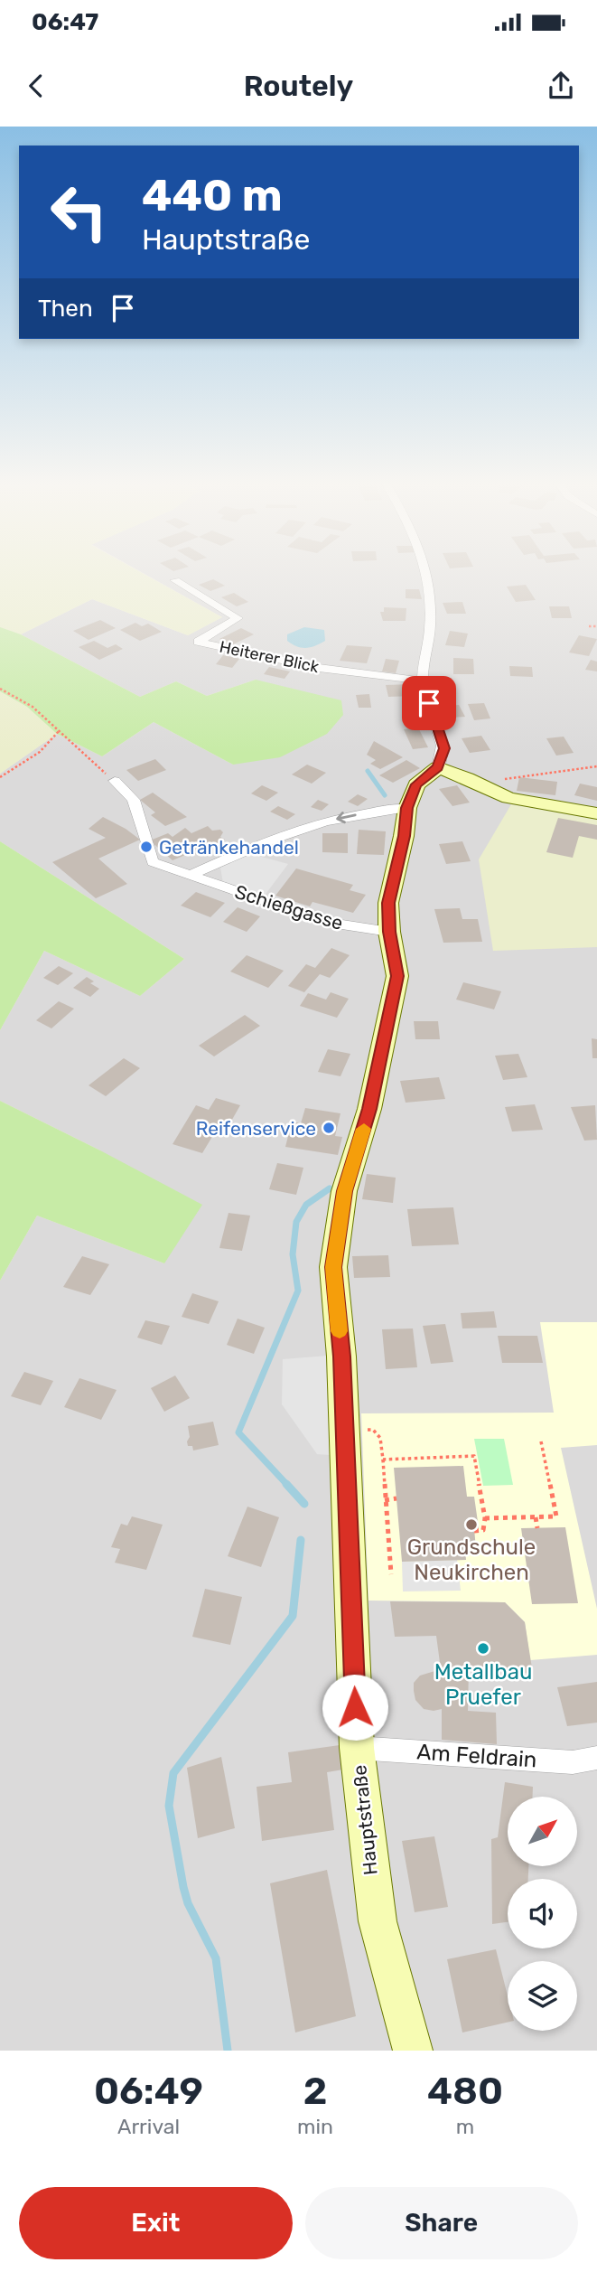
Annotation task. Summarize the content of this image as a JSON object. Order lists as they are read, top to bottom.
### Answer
{
  "streets": {
    "street": [
      "Heiterer Blick",
      "Schießgasse",
      "Am Feldrain",
      "Hauptstraße"
    ]
  },
  "crossings": [
    ["Schießgasse", "Hauptstraße"],
    ["Am Feldrain", "Hauptstraße"]
  ],
  "places": [
    "Getränkehandel",
    "Reifenservice",
    "Grundschule Neukirchen",
    "Metallbau Pruefer"
  ],
  "north": "top right",
  "page": {
    "status": "06:47",
    "header": "Routely",
    "turn": ["440 m", "Hauptstraße"],
    "then": "Then",
    "eta": [
      "06:49",
      "Arrival",
      "2",
      "min",
      "480",
      "m"
    ],
    "buttons": ["Exit", "Share"]
  }
}
